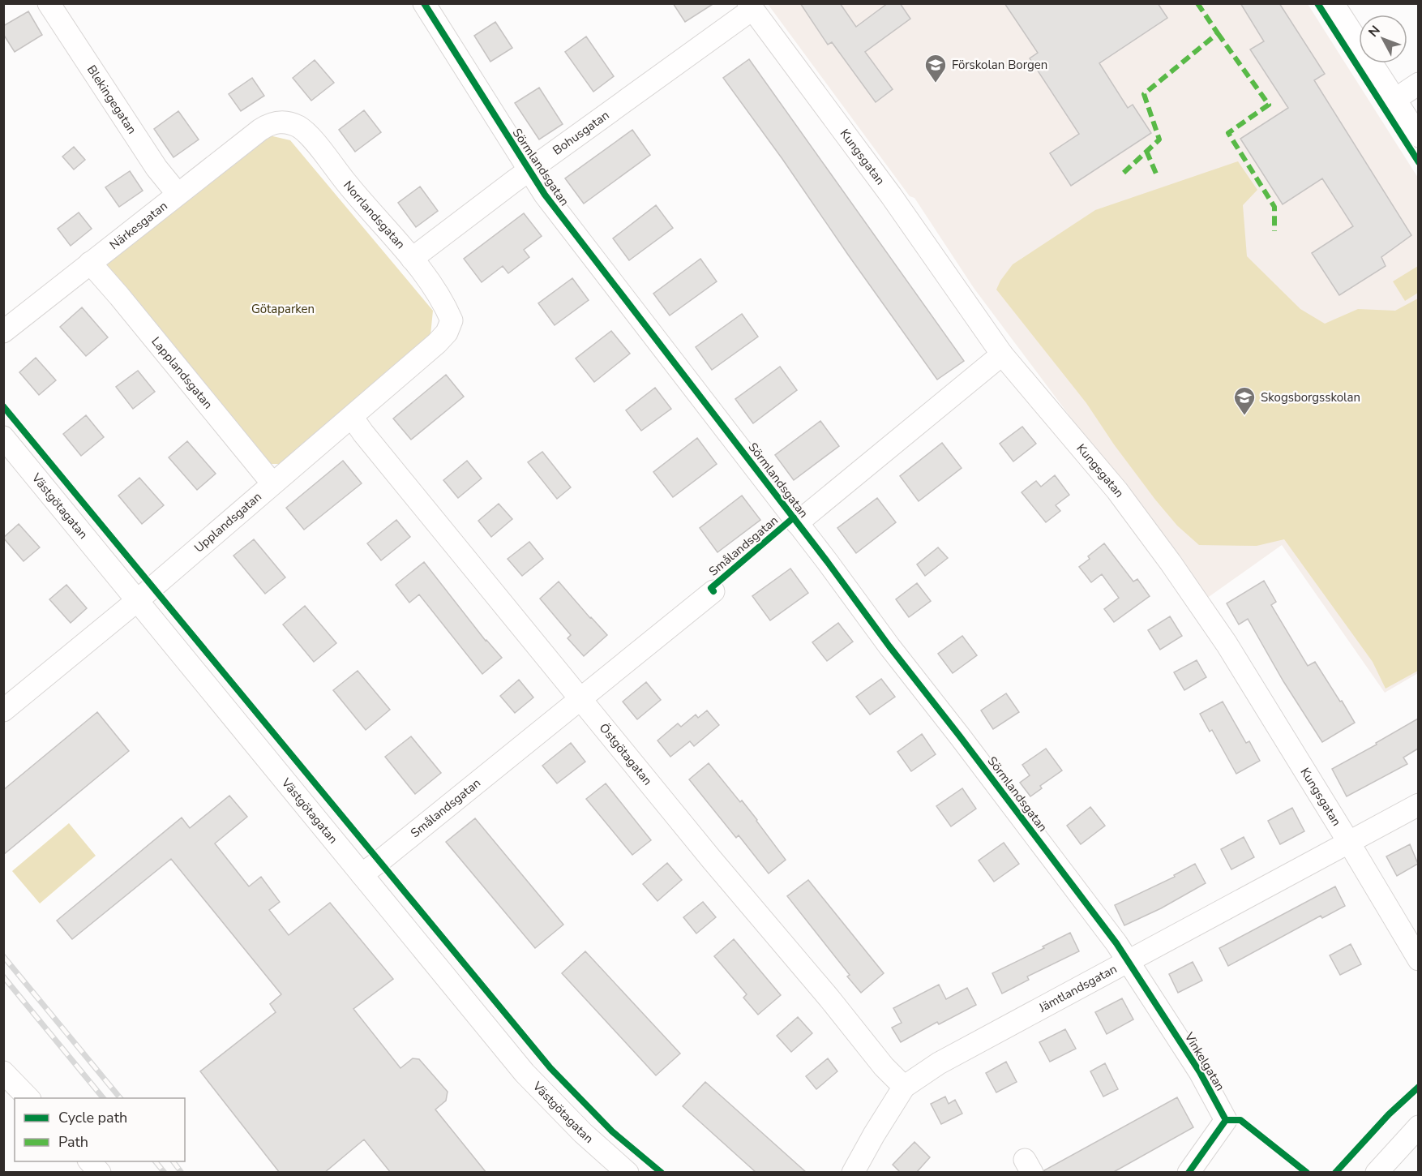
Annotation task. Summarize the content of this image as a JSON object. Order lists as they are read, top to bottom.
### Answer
{
  "streets": {
    "street": [
      "Blekingegatan",
      "Bohusgatan",
      "Kungsgatan",
      "Sörmlandsgatan",
      "Norrlandsgatan",
      "Närkesgatan",
      "Lapplandsgatan",
      "Västgötagatan",
      "Upplandsgatan",
      "Smålandsgatan",
      "Östgötagatan",
      "Jämtlandsgatan",
      "Vinkelgatan"
    ]
  },
  "crossings": [
    ["Blekingegatan", "Närkesgatan"],
    ["Bohusgatan", "Kungsgatan"],
    ["Bohusgatan", "Sörmlandsgatan"],
    ["Bohusgatan", "Norrlandsgatan"],
    ["Kungsgatan", "Smålandsgatan"],
    ["Kungsgatan", "Jämtlandsgatan"],
    ["Sörmlandsgatan", "Smålandsgatan"],
    ["Sörmlandsgatan", "Jämtlandsgatan"],
    ["Sörmlandsgatan", "Vinkelgatan"],
    ["Norrlandsgatan", "Närkesgatan"],
    ["Norrlandsgatan", "Upplandsgatan"],
    ["Närkesgatan", "Lapplandsgatan"],
    ["Lapplandsgatan", "Upplandsgatan"],
    ["Västgötagatan", "Upplandsgatan"],
    ["Västgötagatan", "Smålandsgatan"],
    ["Upplandsgatan", "Östgötagatan"],
    ["Smålandsgatan", "Östgötagatan"],
    ["Östgötagatan", "Jämtlandsgatan"],
    ["Jämtlandsgatan", "Vinkelgatan"]
  ],
  "parks": ["Götaparken"],
  "places": {
    "school or university": ["Förskolan Borgen", "Skogsborgsskolan"]
  },
  "legend": ["Cycle path", "Path"],
  "north": "top left"
}
